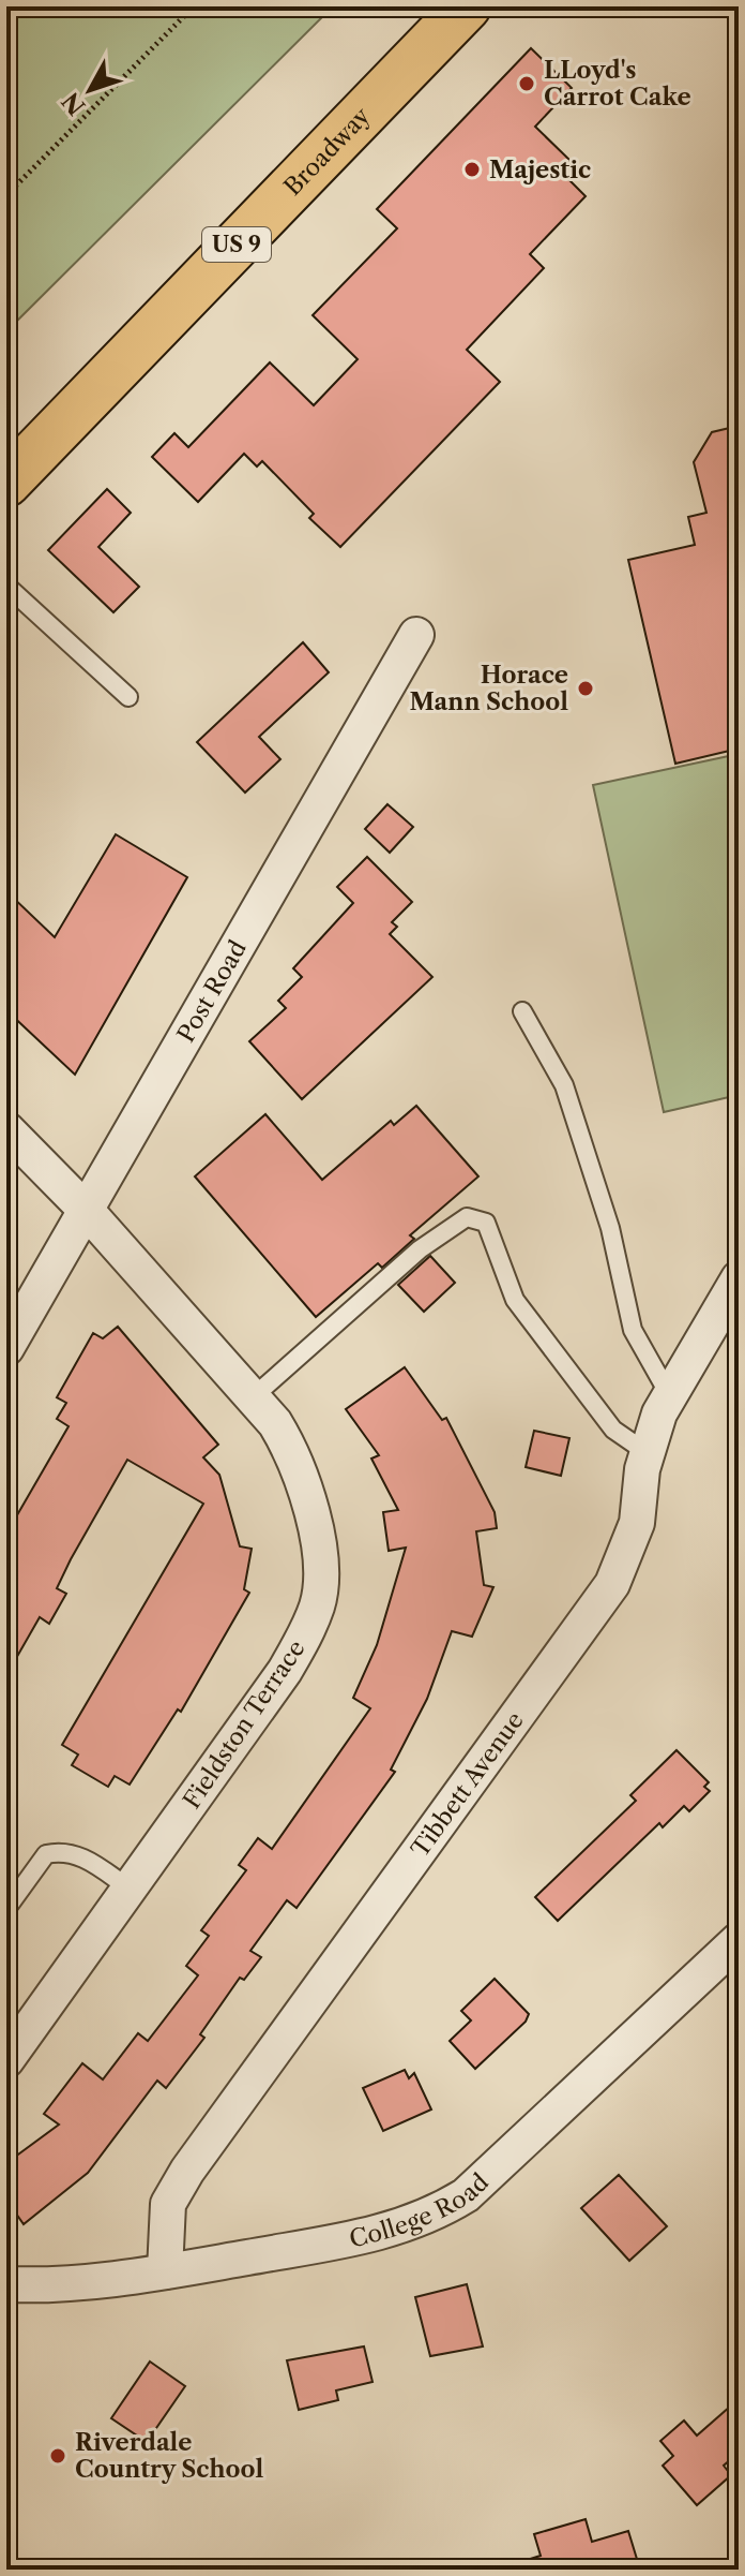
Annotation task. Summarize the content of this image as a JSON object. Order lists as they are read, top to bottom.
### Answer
{
  "streets": {
    "main road": ["Broadway", "US 9"],
    "street": [
      "Post Road",
      "Fieldston Terrace",
      "Tibbett Avenue",
      "College Road"
    ]
  },
  "crossings": [
    ["Post Road", "Fieldston Terrace"],
    ["Tibbett Avenue", "College Road"]
  ],
  "places": [
    "LLoyd's Carrot Cake",
    "Majestic",
    "Horace Mann School",
    "Riverdale Country School"
  ],
  "north": "bottom left"
}
